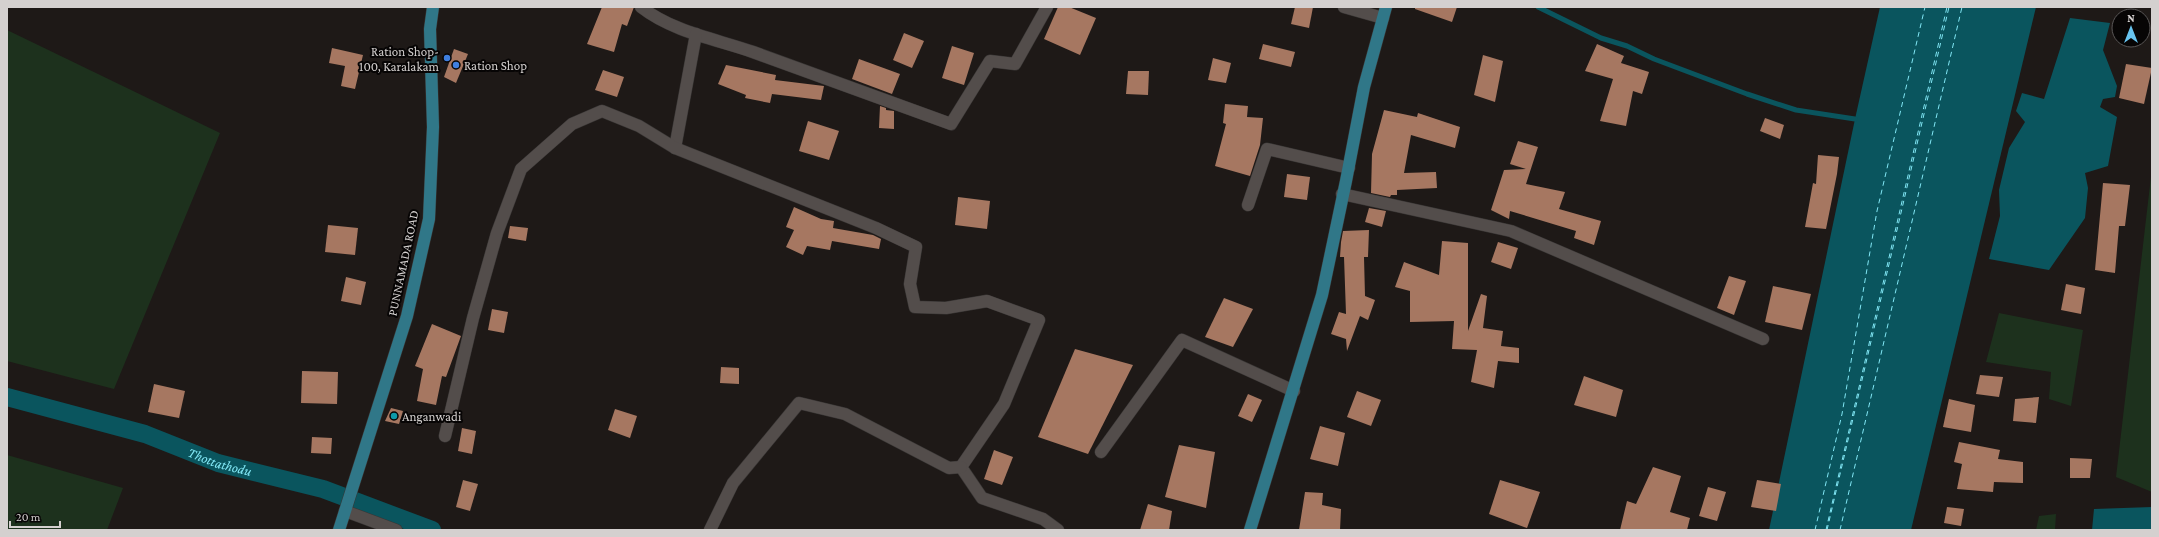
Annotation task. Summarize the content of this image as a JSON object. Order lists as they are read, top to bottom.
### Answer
{
  "streets": {
    "main road": ["PUNNAMADA ROAD"]
  },
  "water": ["Thottathodu"],
  "places": ["Ration Shop- 100, Karalakam", "Ration Shop", "Anganwadi"],
  "scale_bar": "20 m",
  "north": "top"
}
